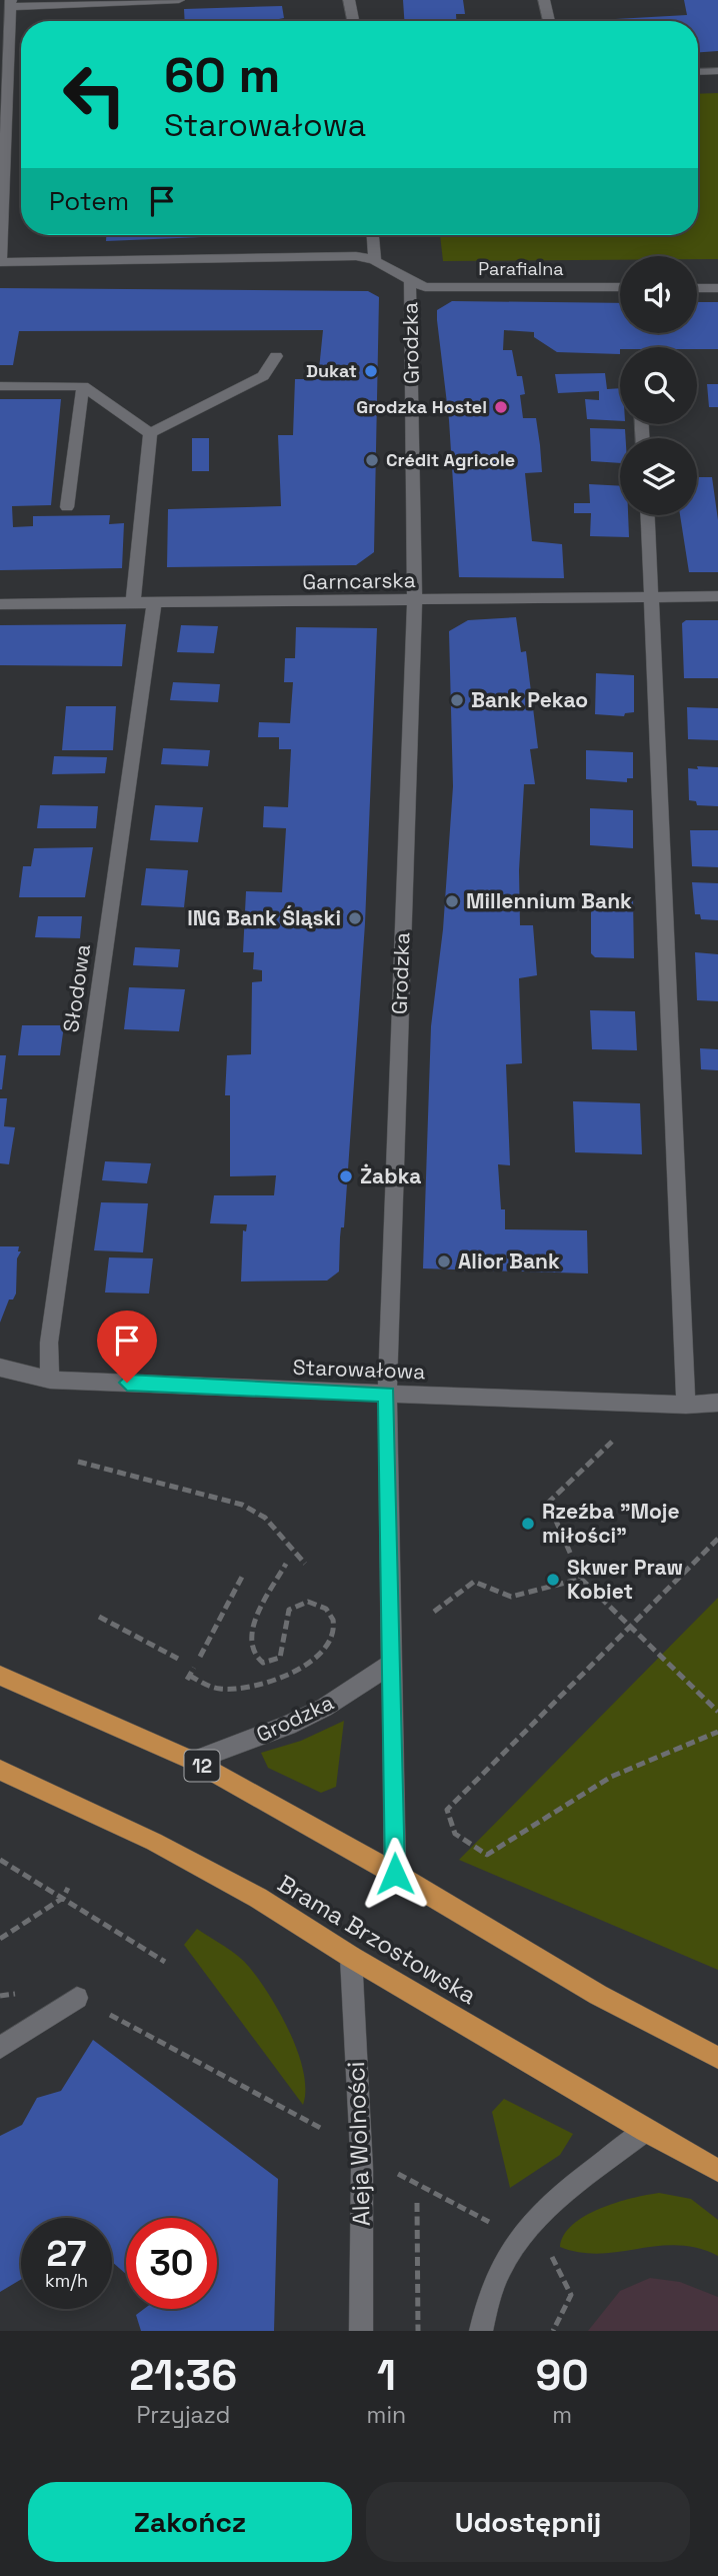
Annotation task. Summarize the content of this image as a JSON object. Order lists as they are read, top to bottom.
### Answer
{
  "streets": {
    "main road": ["12", "Brama Brzostowska"],
    "street": [
      "Parafialna",
      "Grodzka",
      "Garncarska",
      "Słodowa",
      "Starowałowa",
      "Aleja Wolności"
    ]
  },
  "crossings": [
    ["Parafialna", "Grodzka"],
    ["Grodzka", "Garncarska"],
    ["Grodzka", "Starowałowa"],
    ["Grodzka", "12"],
    ["Garncarska", "Słodowa"],
    ["Słodowa", "Starowałowa"],
    ["Brama Brzostowska", "Aleja Wolności"]
  ],
  "places": [
    "Dukat",
    "Grodzka Hostel",
    "Crédit Agricole",
    "Bank Pekao",
    "Millennium Bank",
    "ING Bank Śląski",
    "Żabka",
    "Alior Bank",
    "Rzeźba \"Moje miłości\"",
    "Skwer Praw Kobiet"
  ],
  "page": {
    "turn": ["60 m", "Starowałowa"],
    "then": "Potem",
    "speed": "27 km/h",
    "limit": "30",
    "eta": [
      "21:36",
      "Przyjazd",
      "1",
      "min",
      "90",
      "m"
    ],
    "buttons": ["Zakończ", "Udostępnij"]
  }
}
